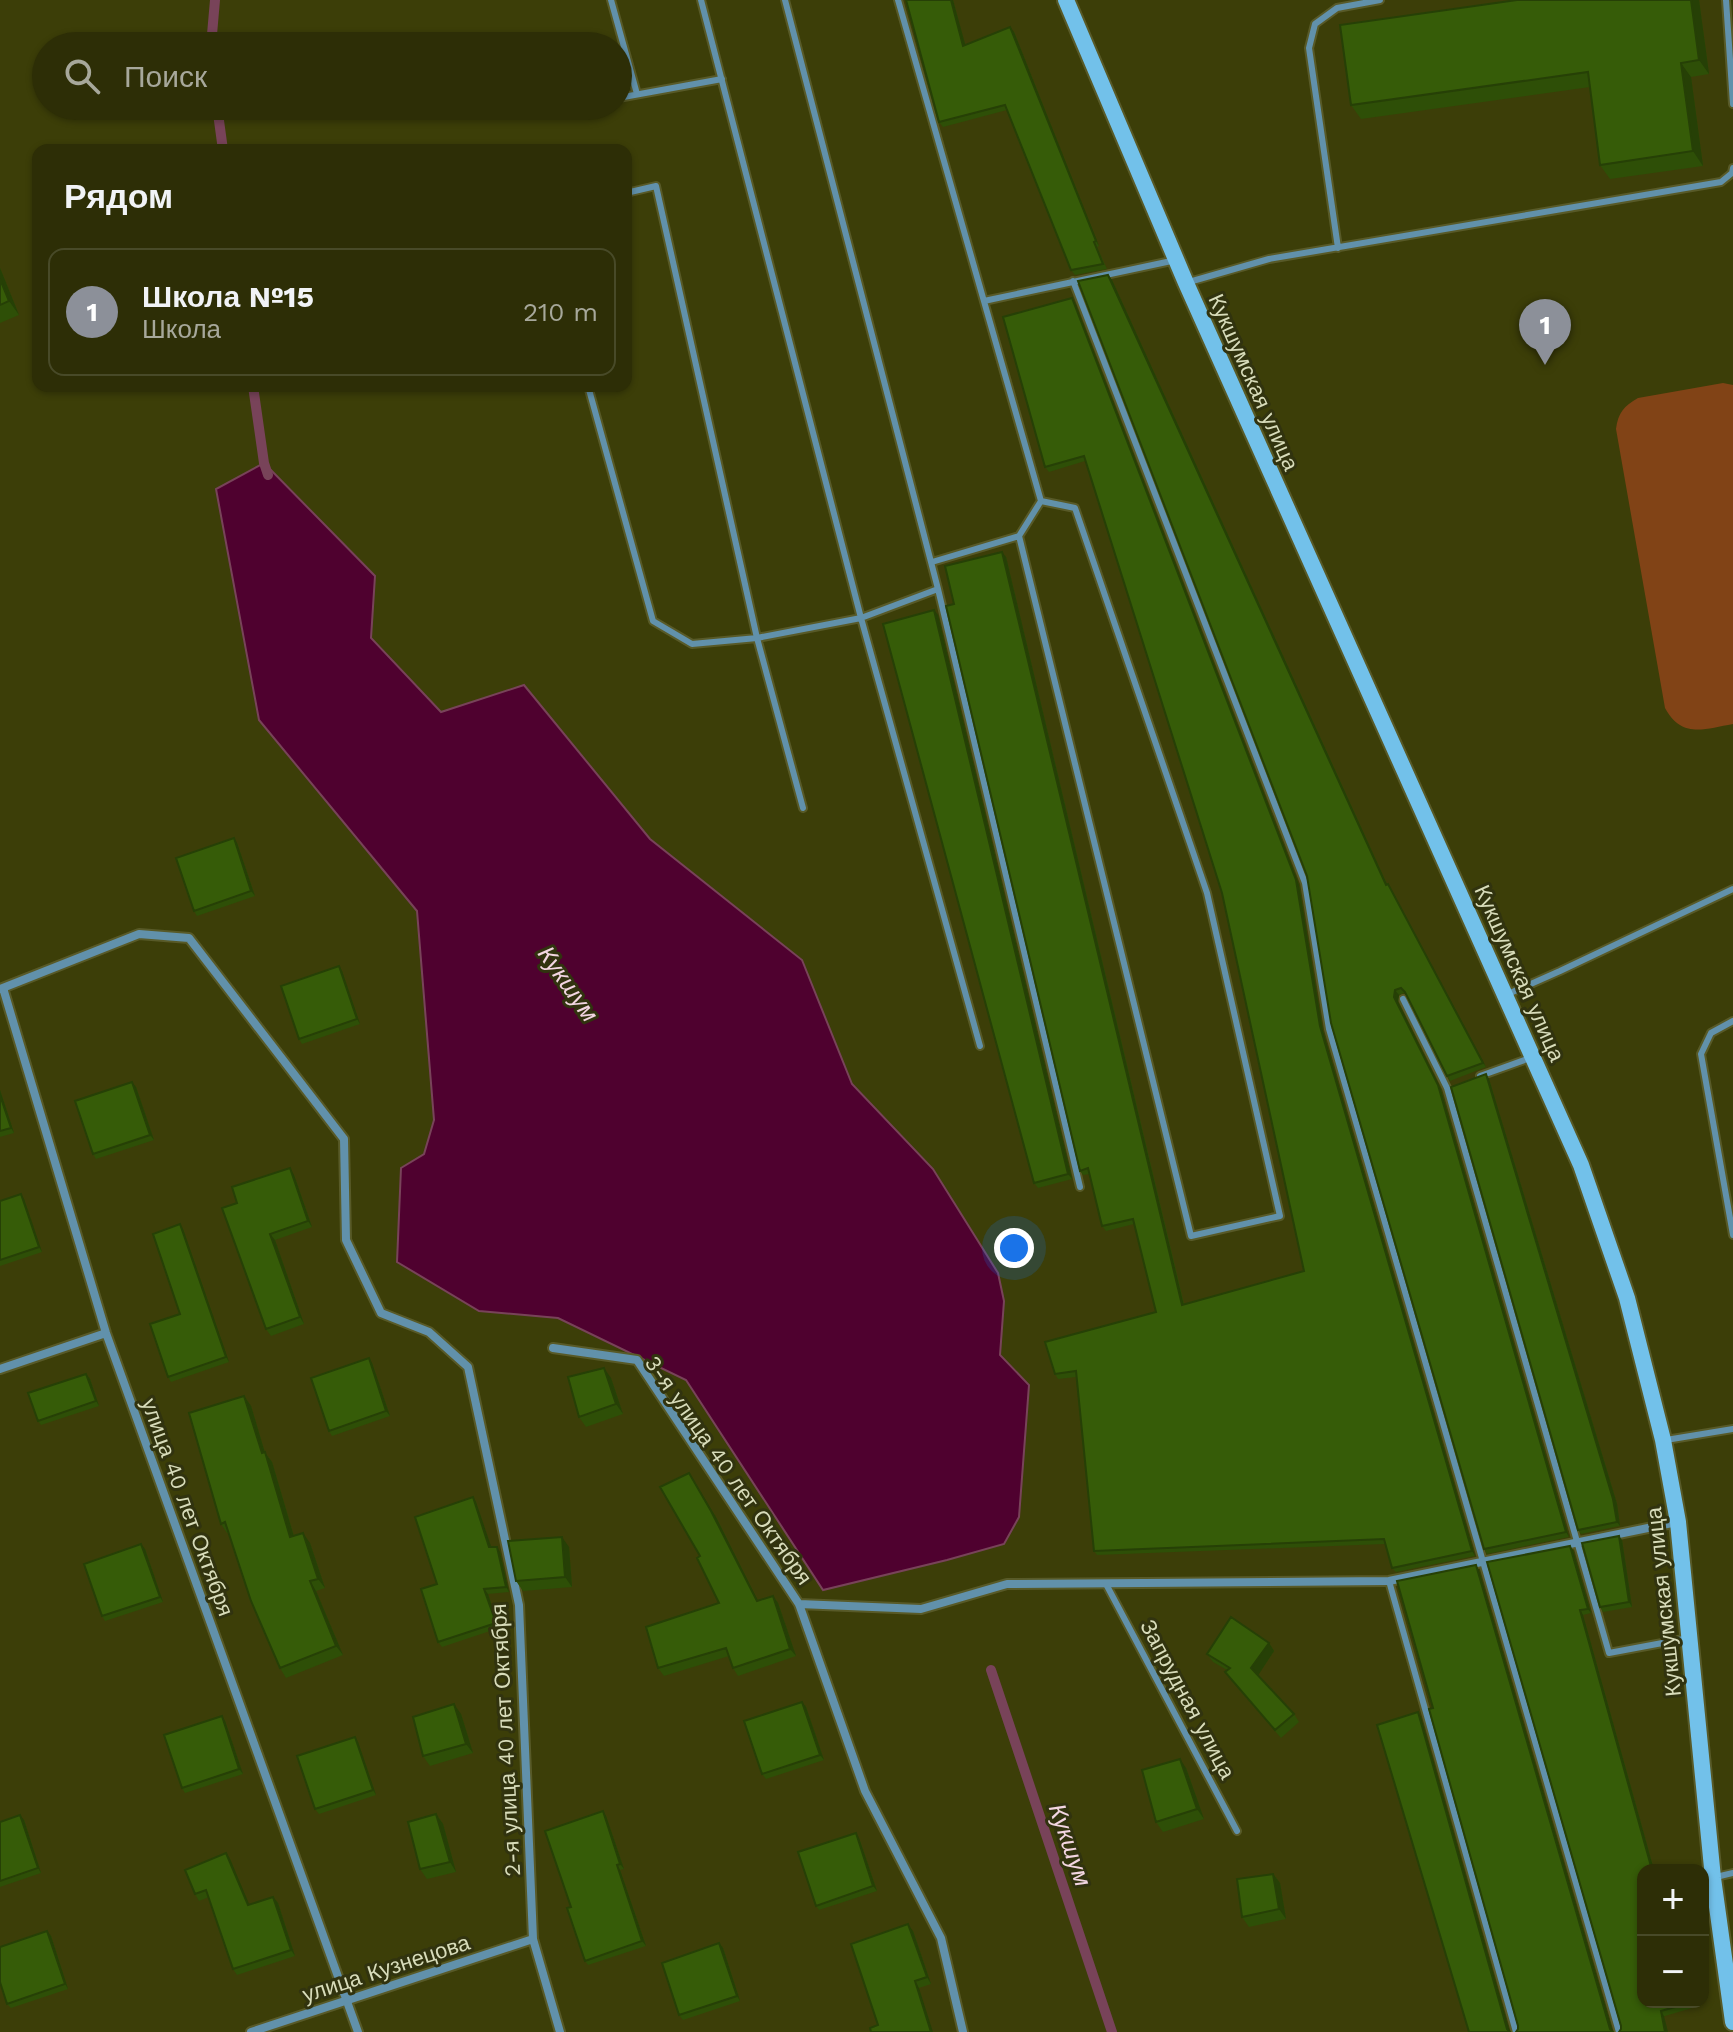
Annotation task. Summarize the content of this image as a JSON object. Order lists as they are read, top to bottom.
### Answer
{
  "streets": {
    "street": [
      "Кукшумская улица",
      "3-я улица 40 лет Октября",
      "улица 40 лет Октября",
      "2-я улица 40 лет Октября",
      "улица Кузнецова"
    ],
    "lane": ["Запрудная улица"]
  },
  "crossings": [
    ["улица 40 лет Октября", "2-я улица 40 лет Октября"],
    ["улица 40 лет Октября", "улица Кузнецова"],
    ["2-я улица 40 лет Октября", "улица Кузнецова"]
  ],
  "water": ["Кукшум"],
  "page": {
    "search": "Поиск",
    "heading": "Рядом",
    "list": [
      {
        "mark": "1",
        "name": "Школа №15",
        "note": "Школа",
        "value": "210 m"
      }
    ],
    "pins": "1",
    "map_buttons": ["+", "−"]
  }
}
